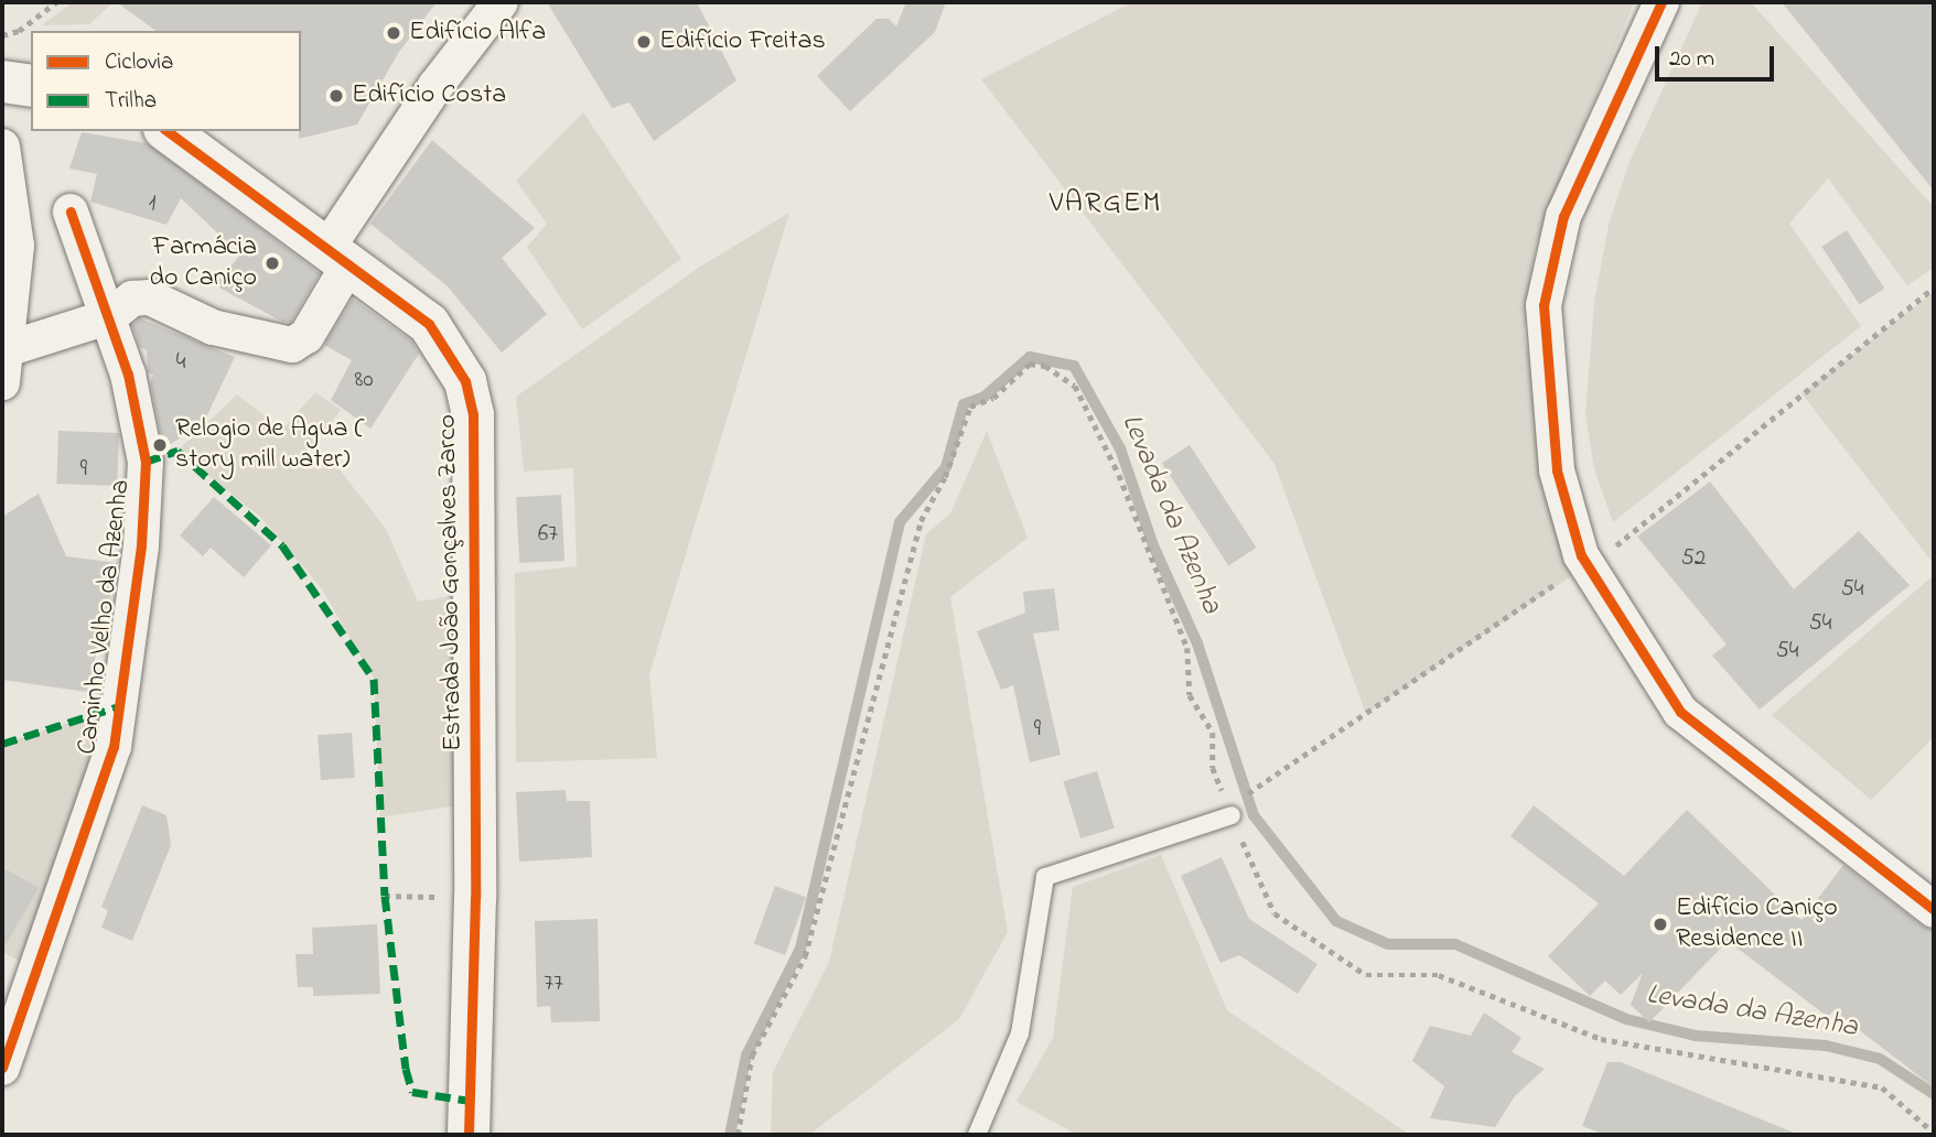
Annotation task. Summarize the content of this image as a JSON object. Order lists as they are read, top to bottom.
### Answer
{
  "streets": {
    "street": ["Estrada João Gonçalves Zarco", "Caminho Velho da Azenha"]
  },
  "districts": ["VARGEM"],
  "water": ["Levada da Azenha"],
  "places": [
    "Edifício Alfa",
    "Edifício Freitas",
    "Edifício Costa",
    "Farmácia do Caniço",
    "Relogio de Agua ( story mill water)",
    "Edifício Caniço Residence II"
  ],
  "house_numbers": [
    "1",
    "4",
    "80",
    "9",
    "67",
    "52",
    "54",
    "54",
    "54",
    "9",
    "77"
  ],
  "legend": ["Ciclovia", "Trilha"],
  "scale_bar": "20 m"
}
